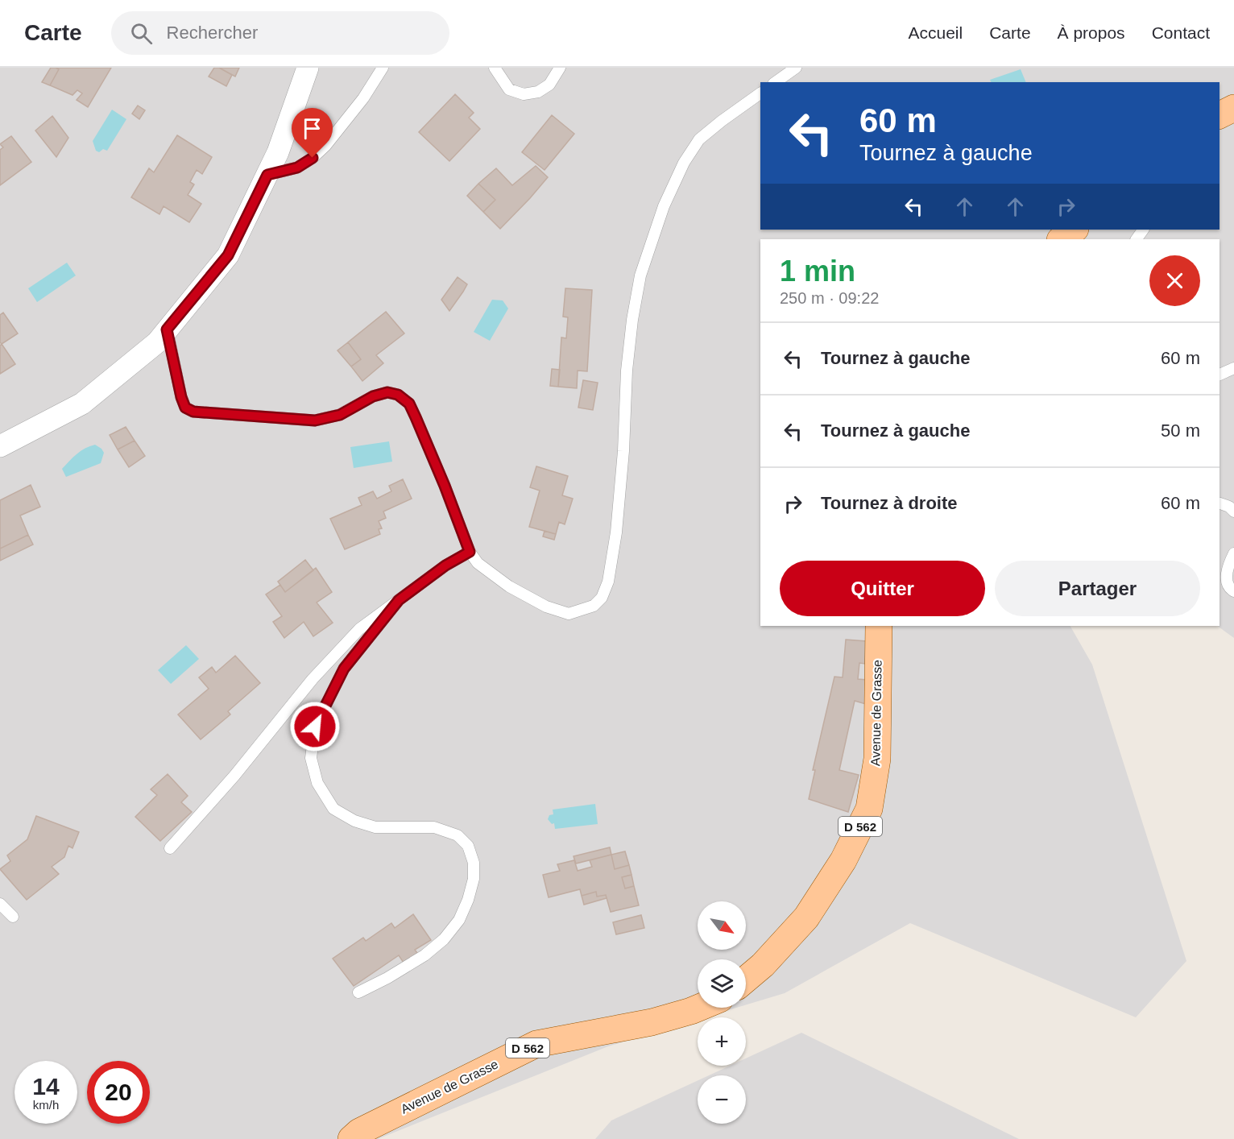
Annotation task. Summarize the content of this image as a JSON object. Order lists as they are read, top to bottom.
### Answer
{
  "streets": {
    "main road": ["Avenue de Grasse", "D 562"]
  },
  "north": "bottom right",
  "page": {
    "header": "Carte",
    "search": "Rechercher",
    "nav": [
      "Accueil",
      "Carte",
      "À propos",
      "Contact"
    ],
    "turn": ["60 m", "Tournez à gauche"],
    "heading": ["1 min", "250 m · 09:22"],
    "list": [
      {
        "name": "Tournez à gauche",
        "value": "60 m"
      },
      {
        "name": "Tournez à gauche",
        "value": "50 m"
      },
      {
        "name": "Tournez à droite",
        "value": "60 m"
      }
    ],
    "buttons": ["Quitter", "Partager"],
    "map_buttons": ["+", "−"],
    "speed": "14 km/h",
    "limit": "20"
  }
}
